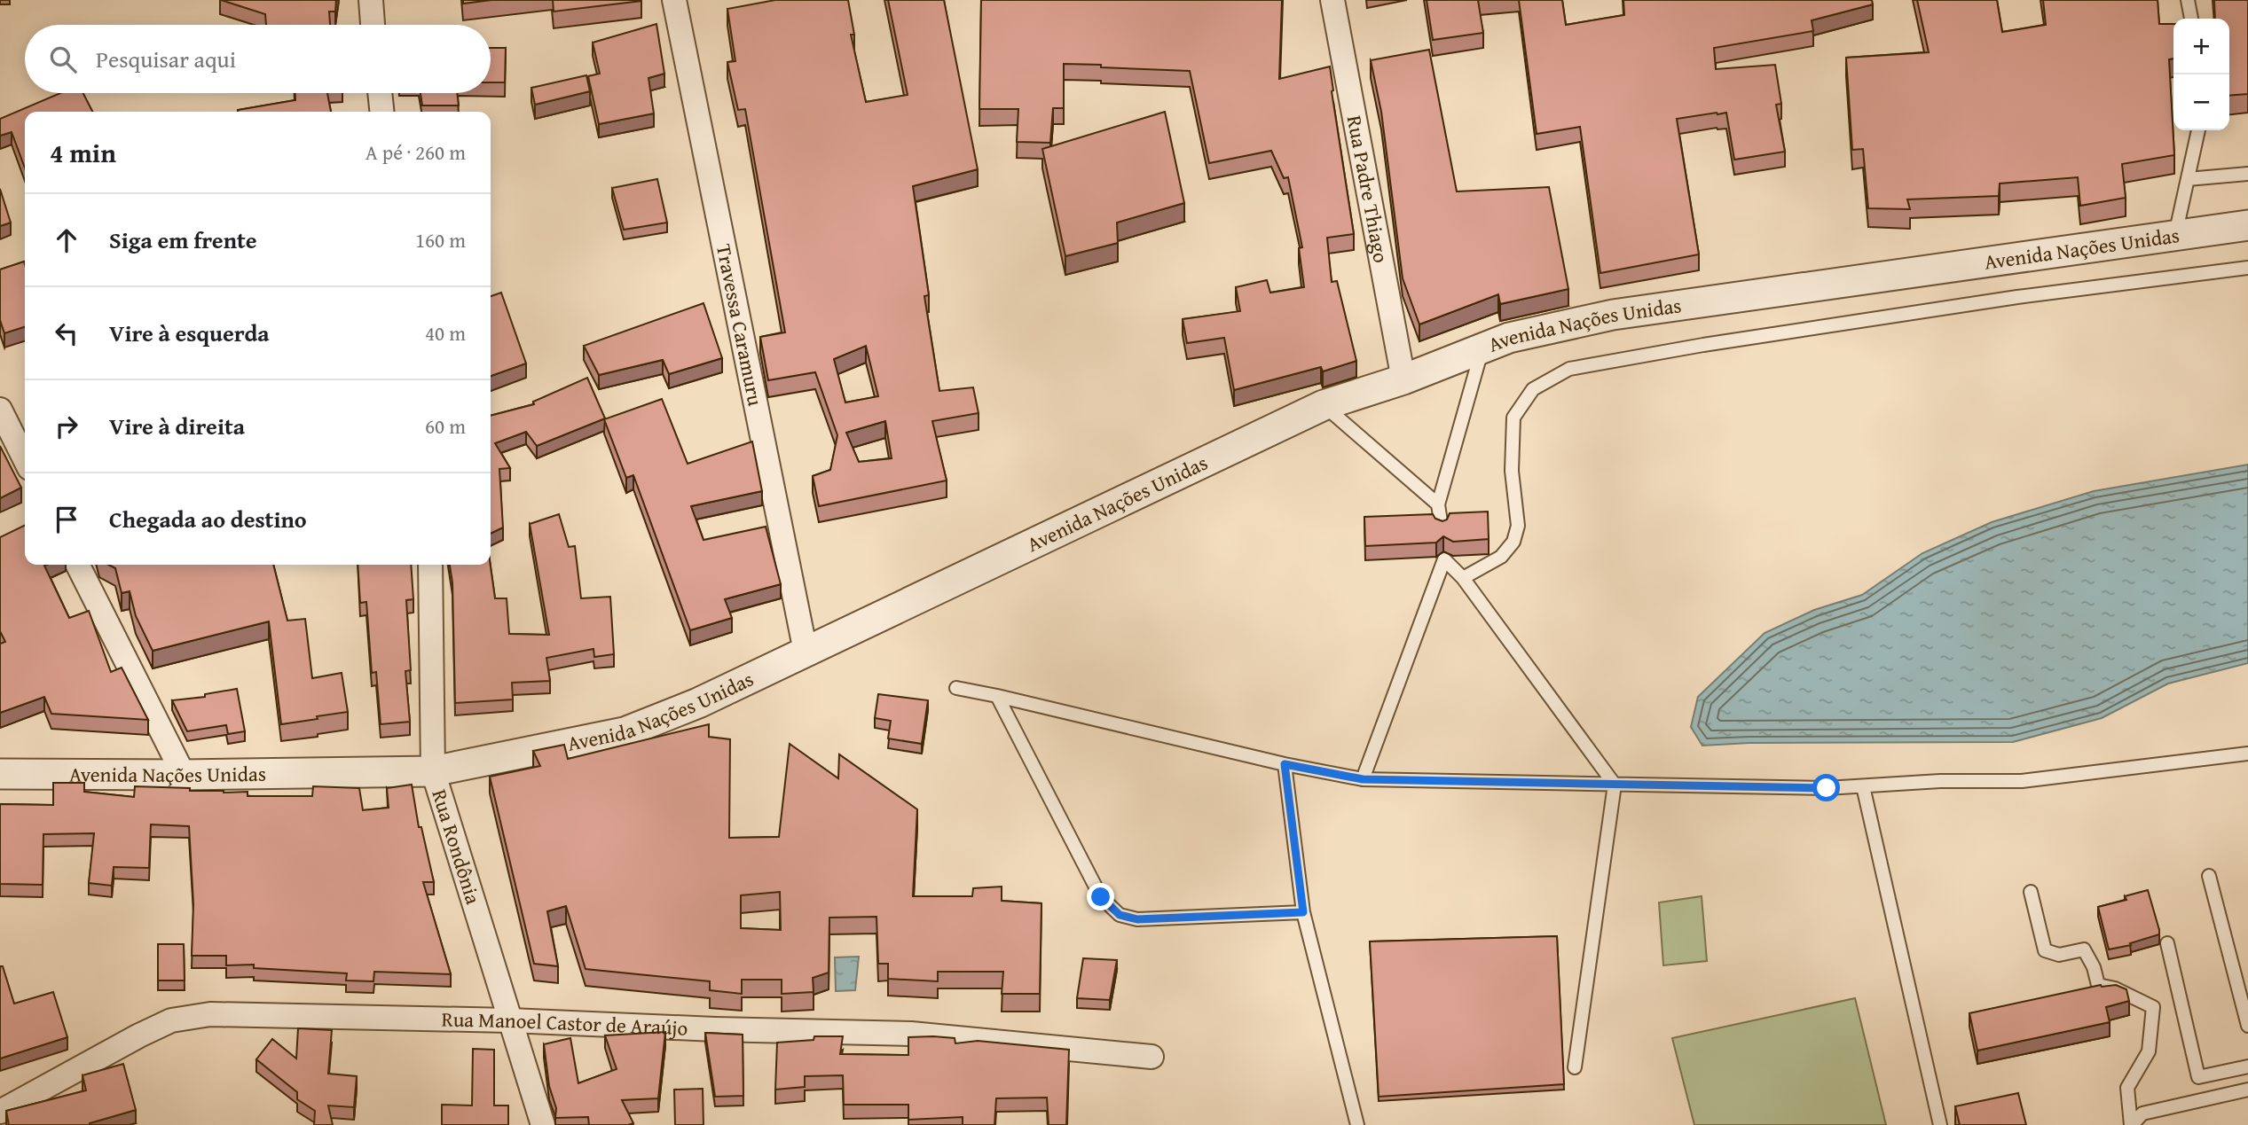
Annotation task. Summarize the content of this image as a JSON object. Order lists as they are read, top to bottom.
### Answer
{
  "streets": {
    "street": [
      "Rua Padre Thiago",
      "Avenida Nações Unidas",
      "Travessa Caramuru",
      "Rua Rondônia",
      "Rua Manoel Castor de Araújo"
    ]
  },
  "crossings": [
    ["Rua Padre Thiago", "Avenida Nações Unidas"],
    ["Avenida Nações Unidas", "Travessa Caramuru"],
    ["Avenida Nações Unidas", "Rua Rondônia"],
    ["Rua Rondônia", "Rua Manoel Castor de Araújo"]
  ],
  "page": {
    "map_buttons": ["+", "−"],
    "search": "Pesquisar aqui",
    "heading": ["4 min", "A pé · 260 m"],
    "list": [
      ["Siga em frente", "160 m"],
      ["Vire à esquerda", "40 m"],
      ["Vire à direita", "60 m"],
      "Chegada ao destino"
    ]
  }
}
